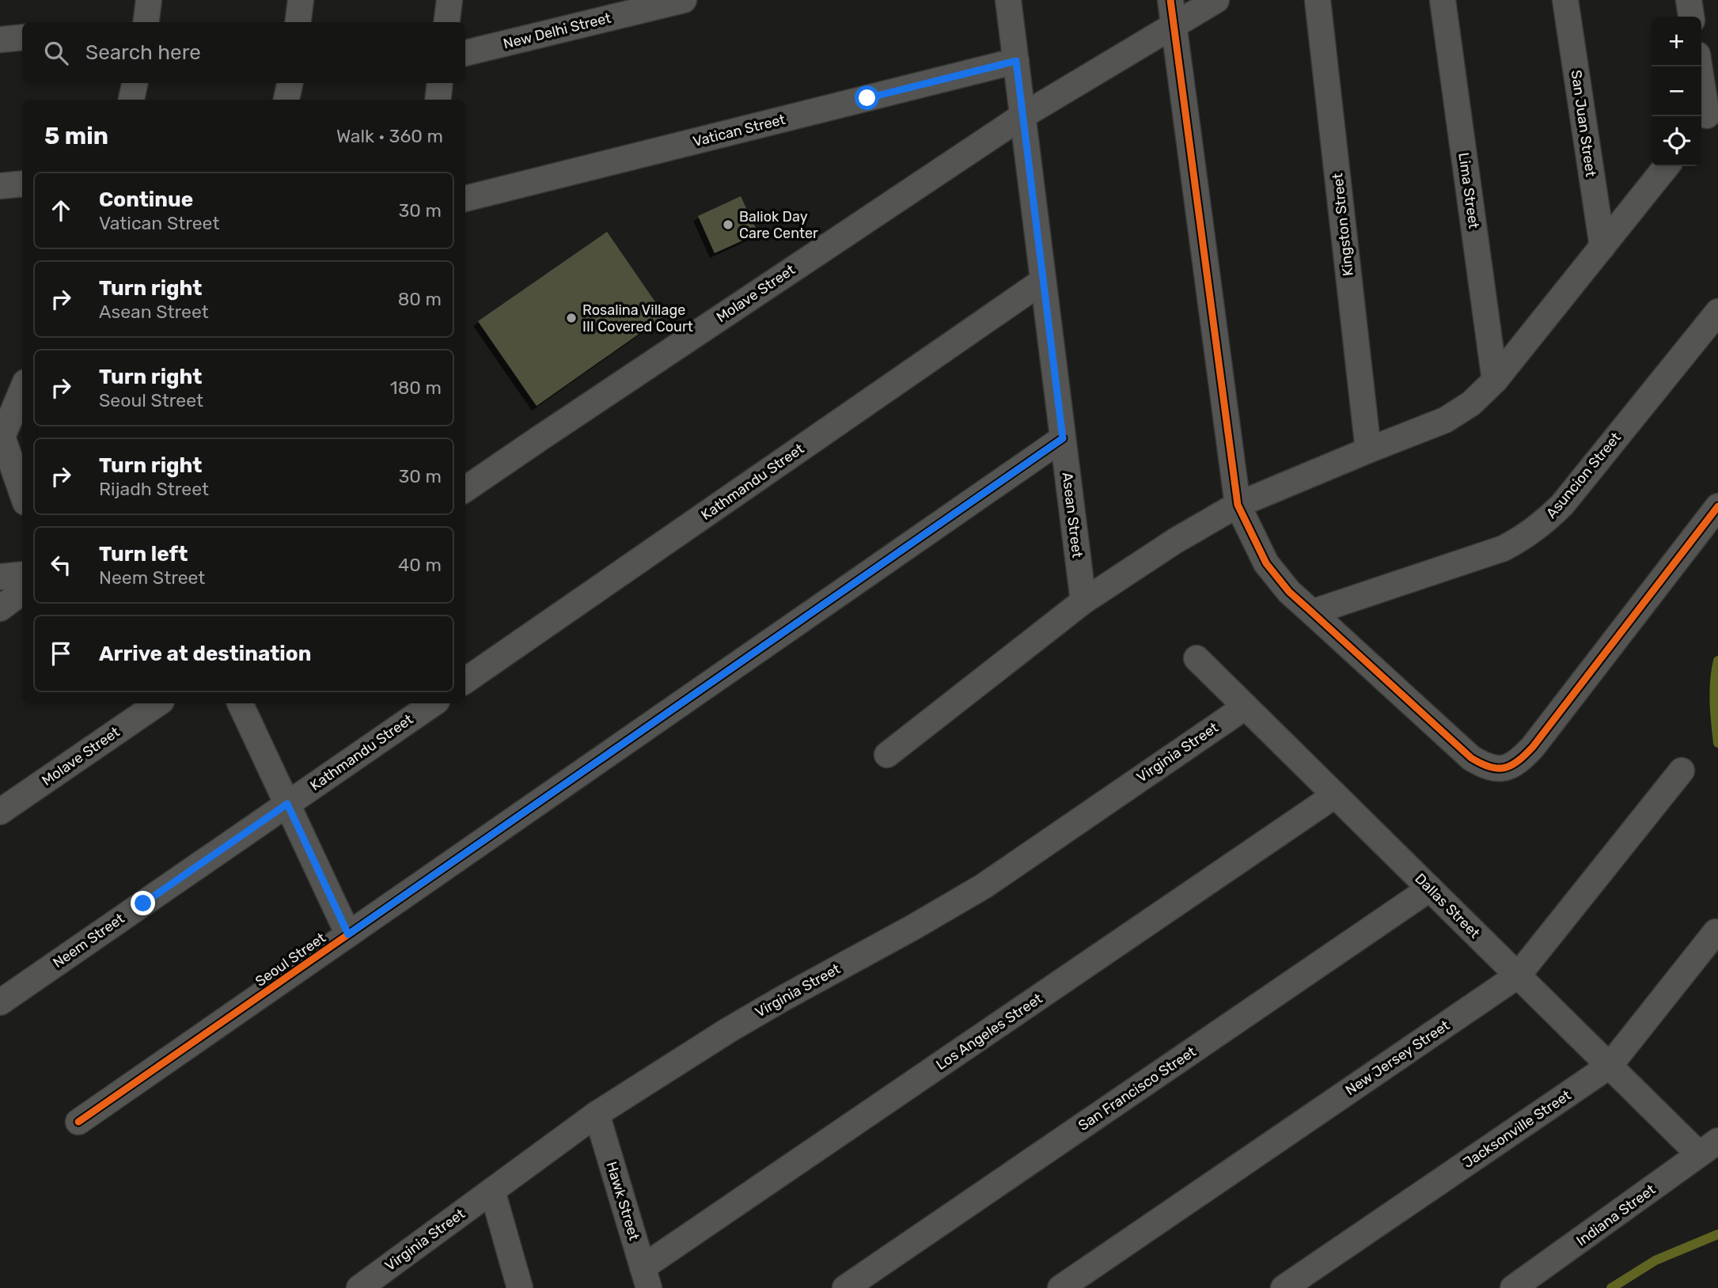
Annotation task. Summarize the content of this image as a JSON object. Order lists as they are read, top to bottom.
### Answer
{
  "streets": {
    "street": [
      "New Delhi Street",
      "San Juan Street",
      "Vatican Street",
      "Lima Street",
      "Kingston Street",
      "Molave Street",
      "Asuncion Street",
      "Kathmandu Street",
      "Asean Street",
      "Virginia Street",
      "Dallas Street",
      "Neem Street",
      "Seoul Street",
      "Los Angeles Street",
      "New Jersey Street",
      "San Francisco Street",
      "Jacksonville Street",
      "Hawk Street",
      "Indiana Street"
    ]
  },
  "crossings": [
    ["Vatican Street", "Asean Street"],
    ["Molave Street", "Asean Street"],
    ["Kathmandu Street", "Asean Street"],
    ["Kathmandu Street", "Neem Street"],
    ["Asean Street", "Seoul Street"],
    ["Virginia Street", "Dallas Street"],
    ["Virginia Street", "Hawk Street"],
    ["Dallas Street", "Los Angeles Street"],
    ["Dallas Street", "New Jersey Street"],
    ["Dallas Street", "San Francisco Street"],
    ["Dallas Street", "Jacksonville Street"],
    ["Dallas Street", "Indiana Street"],
    ["Los Angeles Street", "Hawk Street"]
  ],
  "places": ["Baliok Day Care Center", "Rosalina Village III Covered Court"],
  "page": {
    "map_buttons": ["+", "−"],
    "search": "Search here",
    "heading": ["5 min", "Walk · 360 m"],
    "list": [
      ["Continue", "Vatican Street", "30 m"],
      ["Turn right", "Asean Street", "80 m"],
      ["Turn right", "Seoul Street", "180 m"],
      ["Turn right", "Rijadh Street", "30 m"],
      ["Turn left", "Neem Street", "40 m"],
      "Arrive at destination"
    ]
  }
}
